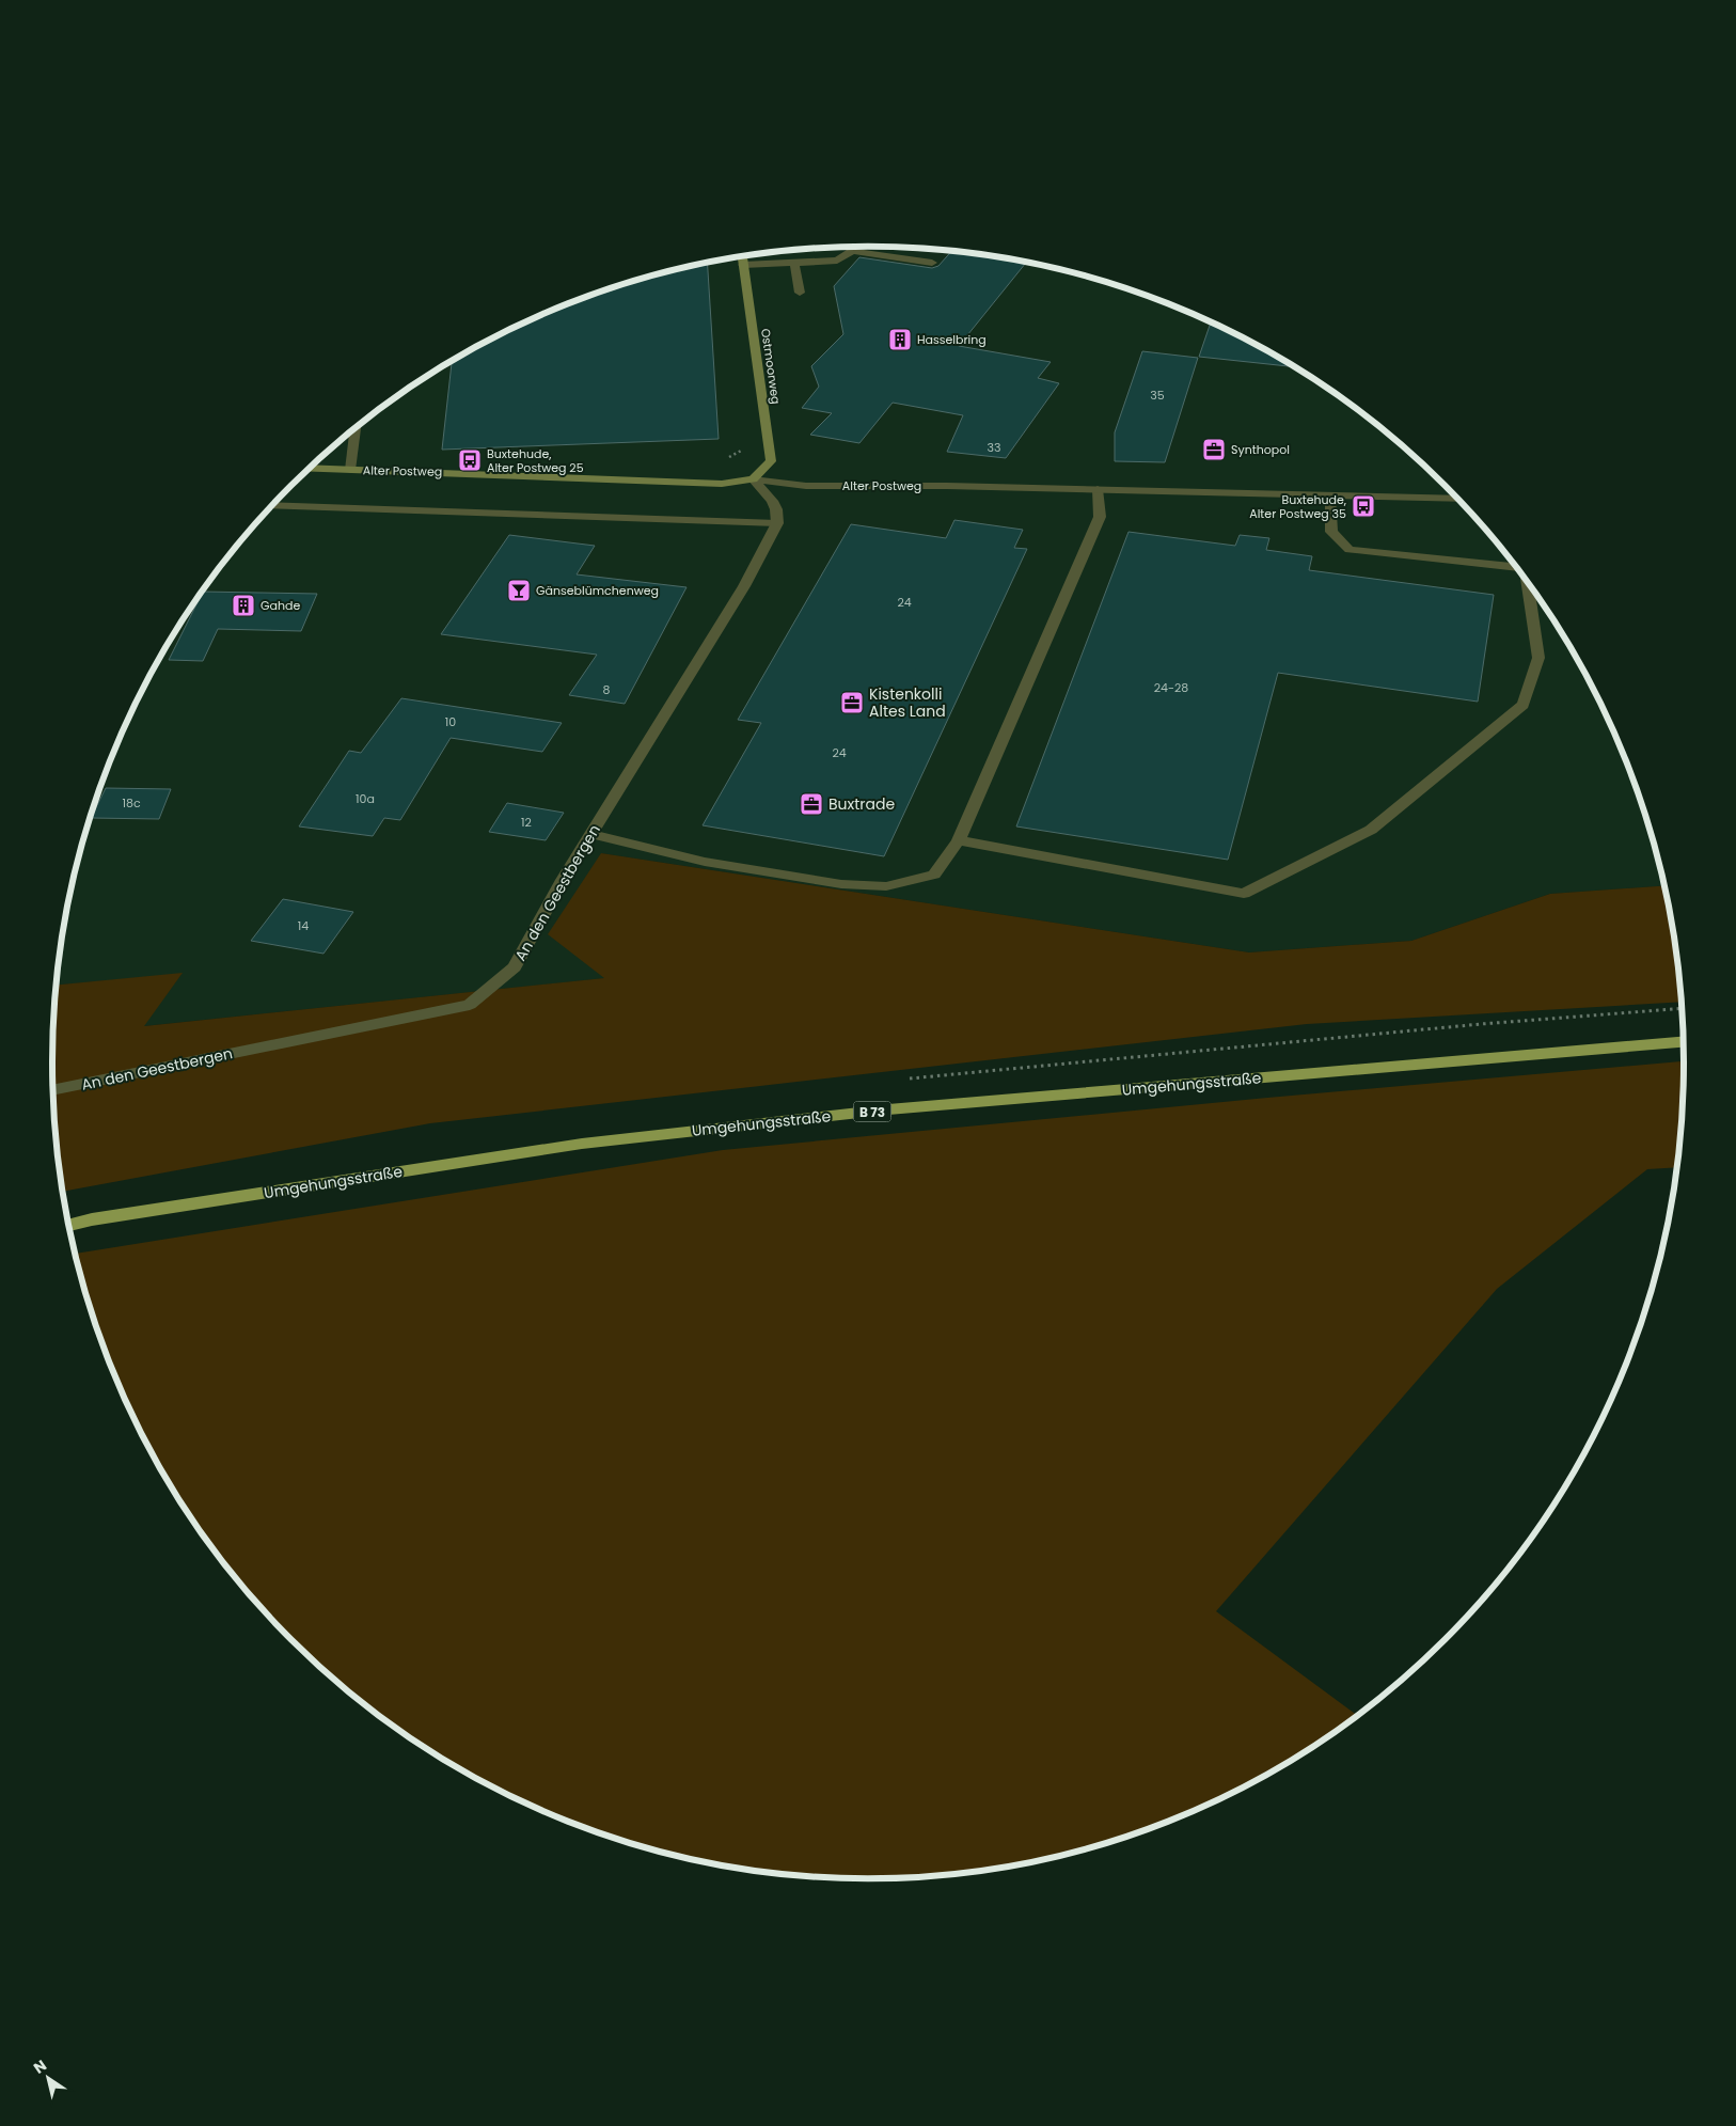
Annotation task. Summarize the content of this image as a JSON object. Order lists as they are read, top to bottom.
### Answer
{
  "streets": {
    "main road": ["Umgehungsstraße", "B 73"],
    "street": ["Ostmoorweg", "Alter Postweg", "An den Geestbergen"]
  },
  "crossings": [
    ["Ostmoorweg", "Alter Postweg"]
  ],
  "places": {
    "building": ["Hasselbring", "Gahde"],
    "office": ["Synthopol", "Kistenkolli Altes Land", "Buxtrade"],
    "bus stop": ["Buxtehude, Alter Postweg 25", "Buxtehude, Alter Postweg 35"],
    "bar": ["Gänseblümchenweg"]
  },
  "house_numbers": [
    "35",
    "33",
    "24",
    "24-28",
    "8",
    "10",
    "24",
    "10a",
    "18c",
    "12",
    "14"
  ],
  "north": "top left"
}
